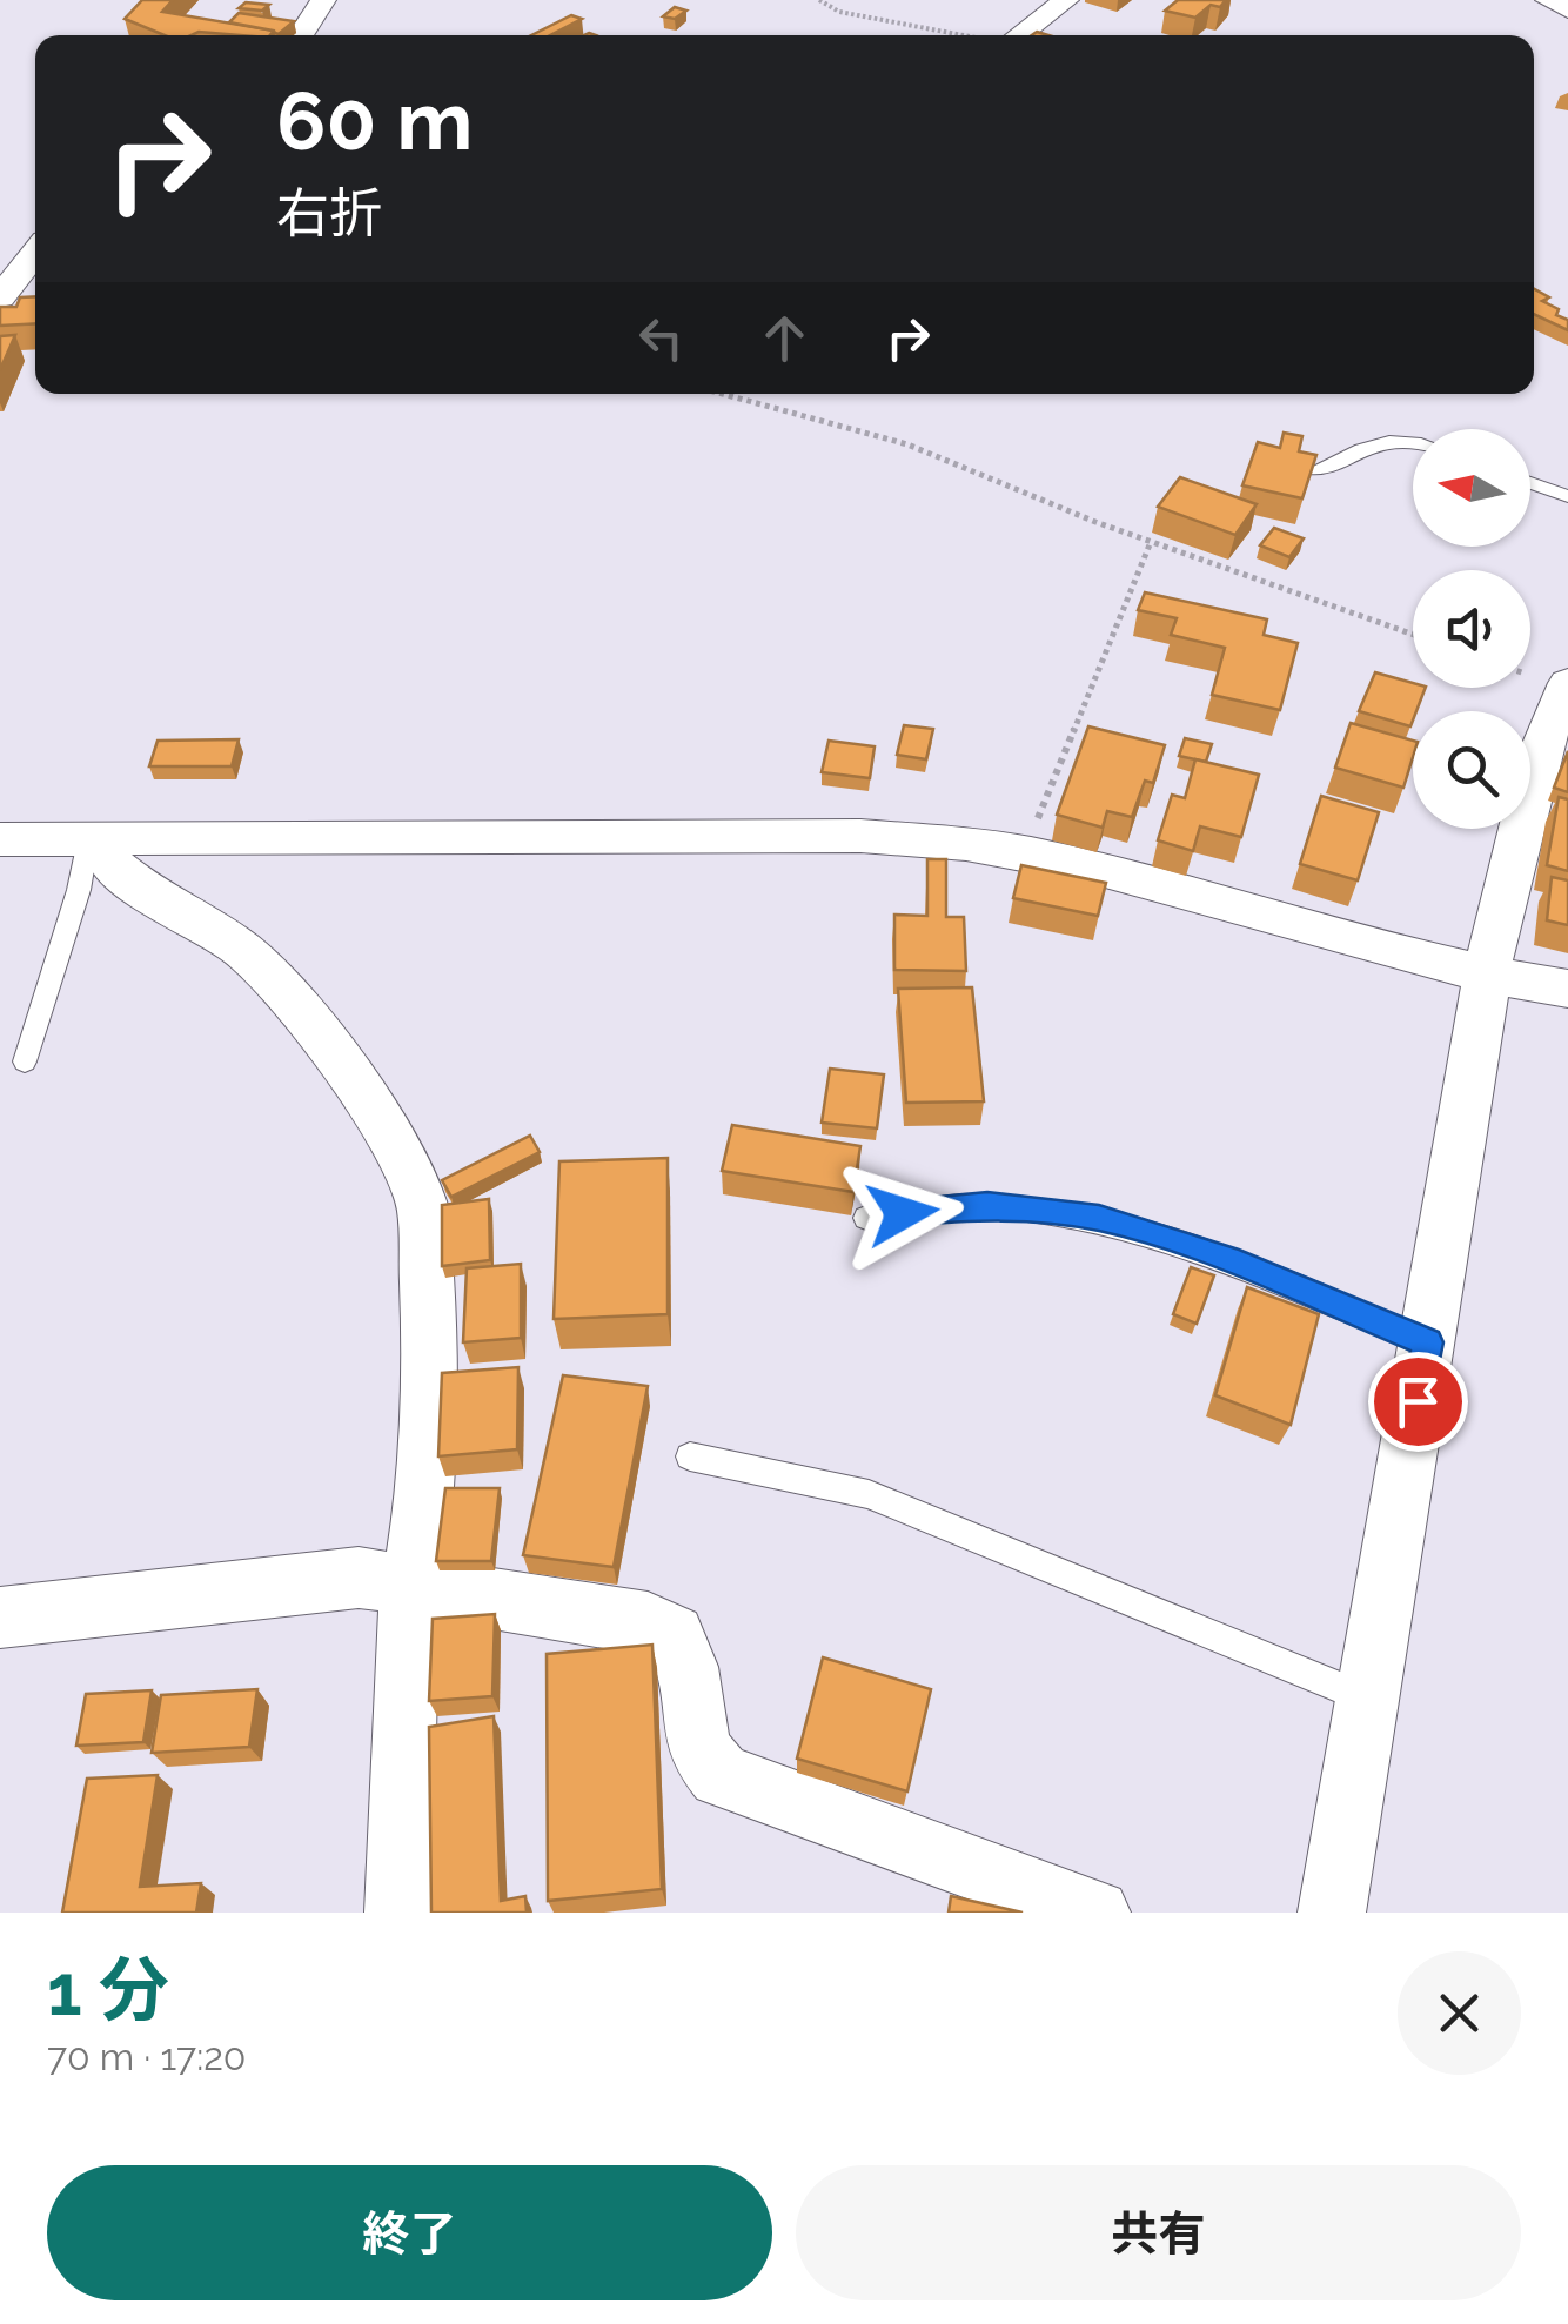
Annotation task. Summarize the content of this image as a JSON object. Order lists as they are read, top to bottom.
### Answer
{
  "north": "left",
  "page": {
    "turn": ["60 m", "右折"],
    "heading": ["1 分", "70 m · 17:20"],
    "buttons": ["終了", "共有"]
  }
}
